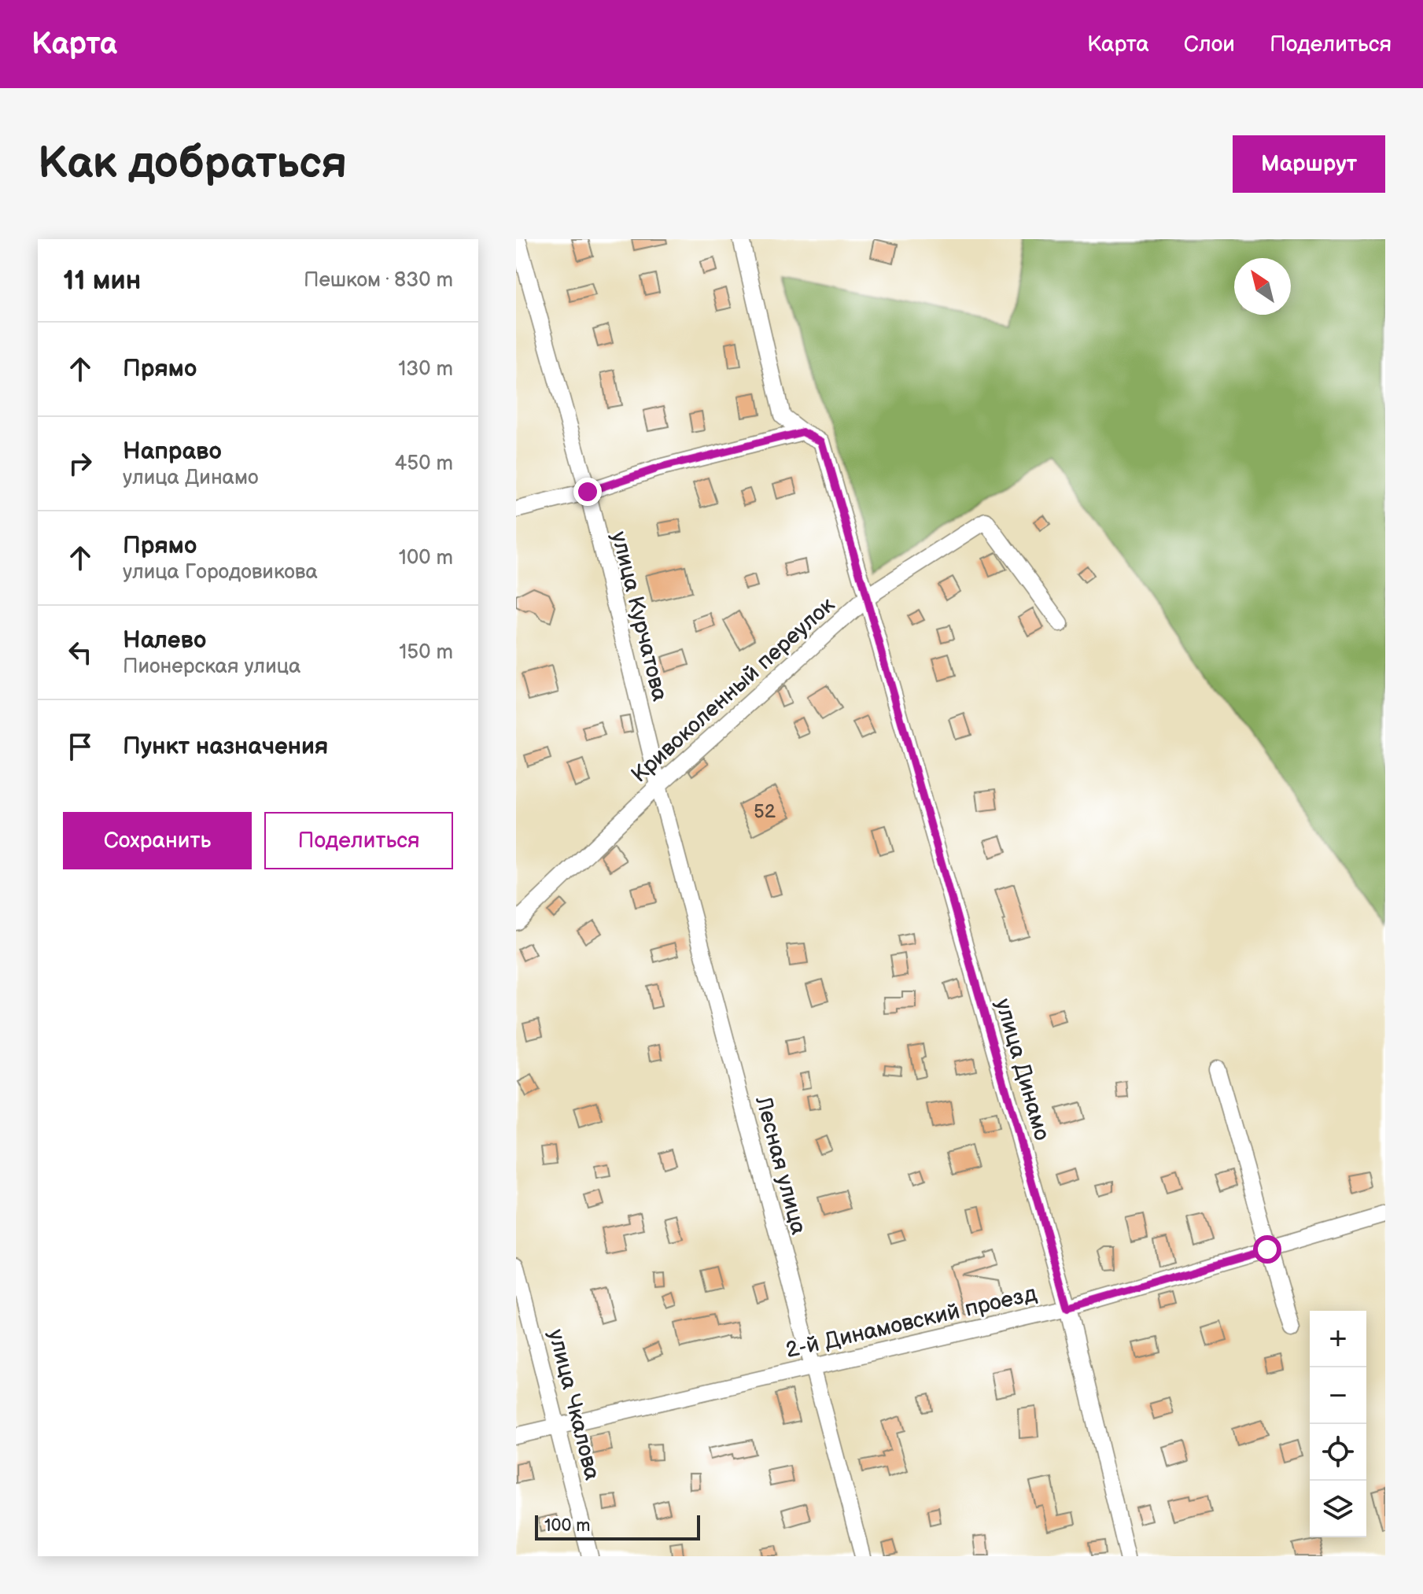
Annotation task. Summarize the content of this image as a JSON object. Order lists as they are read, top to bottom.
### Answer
{
  "streets": {
    "street": [
      "улица Курчатова",
      "Кривоколенный переулок",
      "улица Динамо",
      "Лесная улица",
      "2-й Динамовский проезд",
      "улица Чкалова"
    ]
  },
  "crossings": [
    ["улица Курчатова", "Кривоколенный переулок"],
    ["улица Курчатова", "Лесная улица"],
    ["Кривоколенный переулок", "улица Динамо"],
    ["Кривоколенный переулок", "Лесная улица"],
    ["улица Динамо", "2-й Динамовский проезд"],
    ["Лесная улица", "2-й Динамовский проезд"],
    ["2-й Динамовский проезд", "улица Чкалова"]
  ],
  "house_numbers": ["52"],
  "scale_bar": "100 m",
  "north": "top left",
  "page": {
    "header": "Карта",
    "nav": ["Карта", "Слои", "Поделиться"],
    "buttons": [
      "Маршрут",
      ["Сохранить", "Поделиться"]
    ],
    "title": "Как добраться",
    "heading": ["11 мин", "Пешком · 830 m"],
    "list": [
      ["Прямо", "130 m"],
      ["Направо", "улица Динамо", "450 m"],
      ["Прямо", "улица Городовикова", "100 m"],
      ["Налево", "Пионерская улица", "150 m"],
      "Пункт назначения"
    ],
    "map_buttons": ["+", "−"],
    "scale": "100 m"
  }
}
